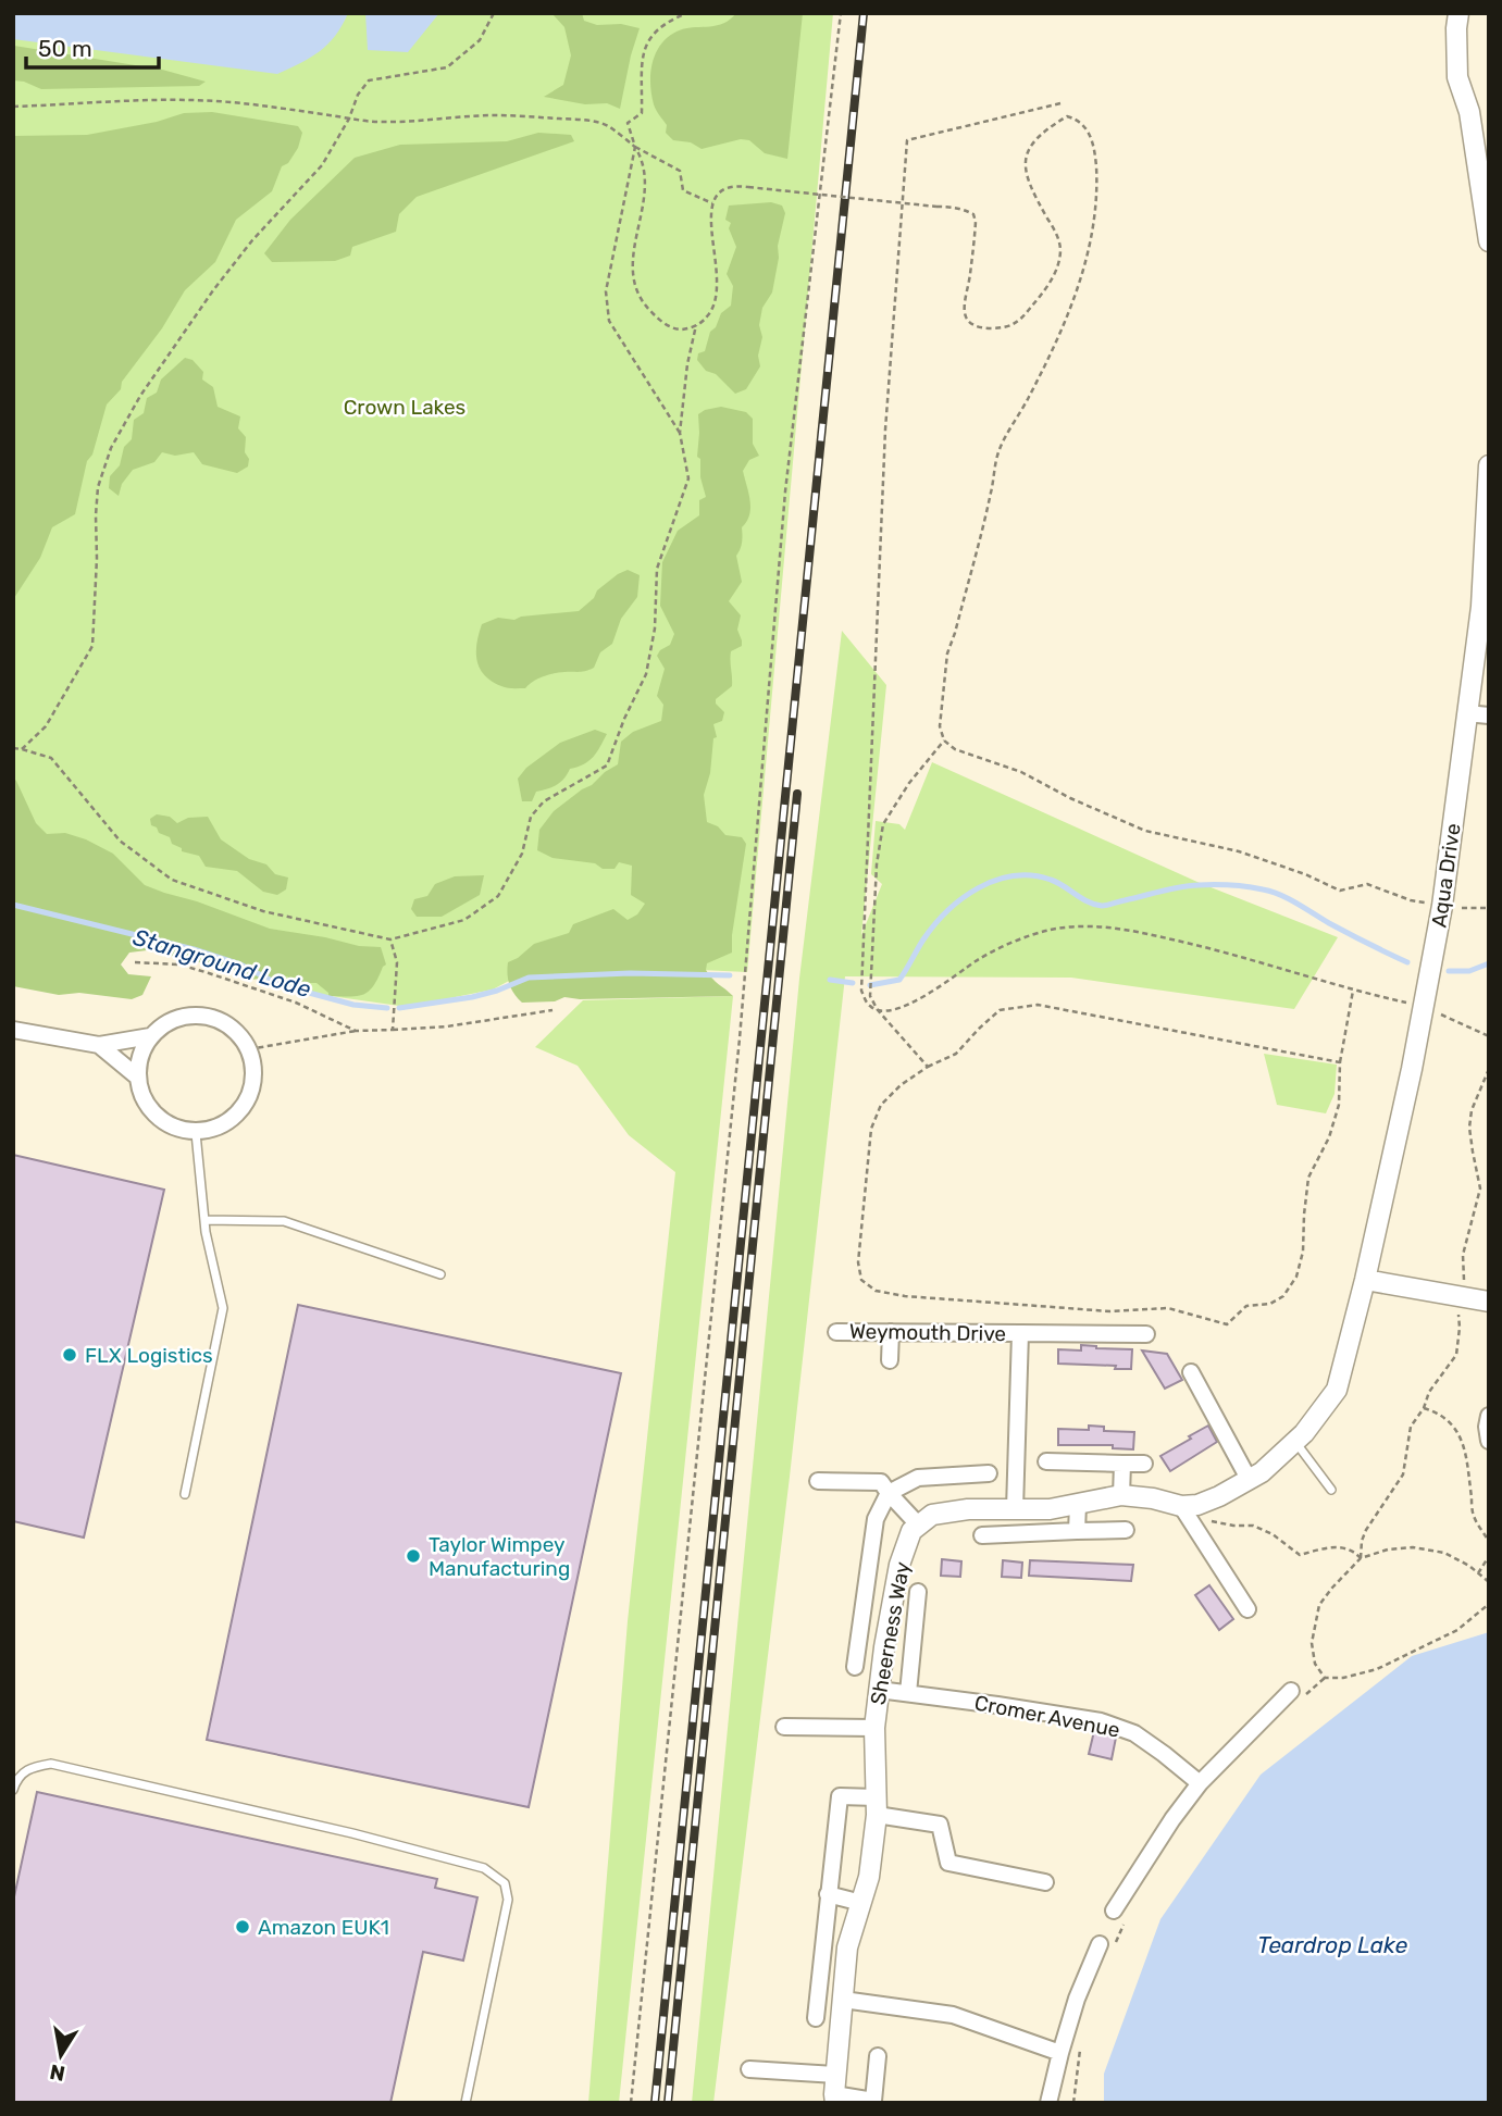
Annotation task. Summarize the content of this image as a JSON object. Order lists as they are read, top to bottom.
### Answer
{
  "streets": {
    "street": [
      "Aqua Drive",
      "Weymouth Drive",
      "Sheerness Way",
      "Cromer Avenue"
    ]
  },
  "crossings": [
    ["Sheerness Way", "Cromer Avenue"]
  ],
  "water": ["Stanground Lode", "Teardrop Lake"],
  "parks": ["Crown Lakes"],
  "places": ["FLX Logistics", "Taylor Wimpey Manufacturing", "Amazon EUK1"],
  "scale_bar": "50 m",
  "north": "bottom"
}
